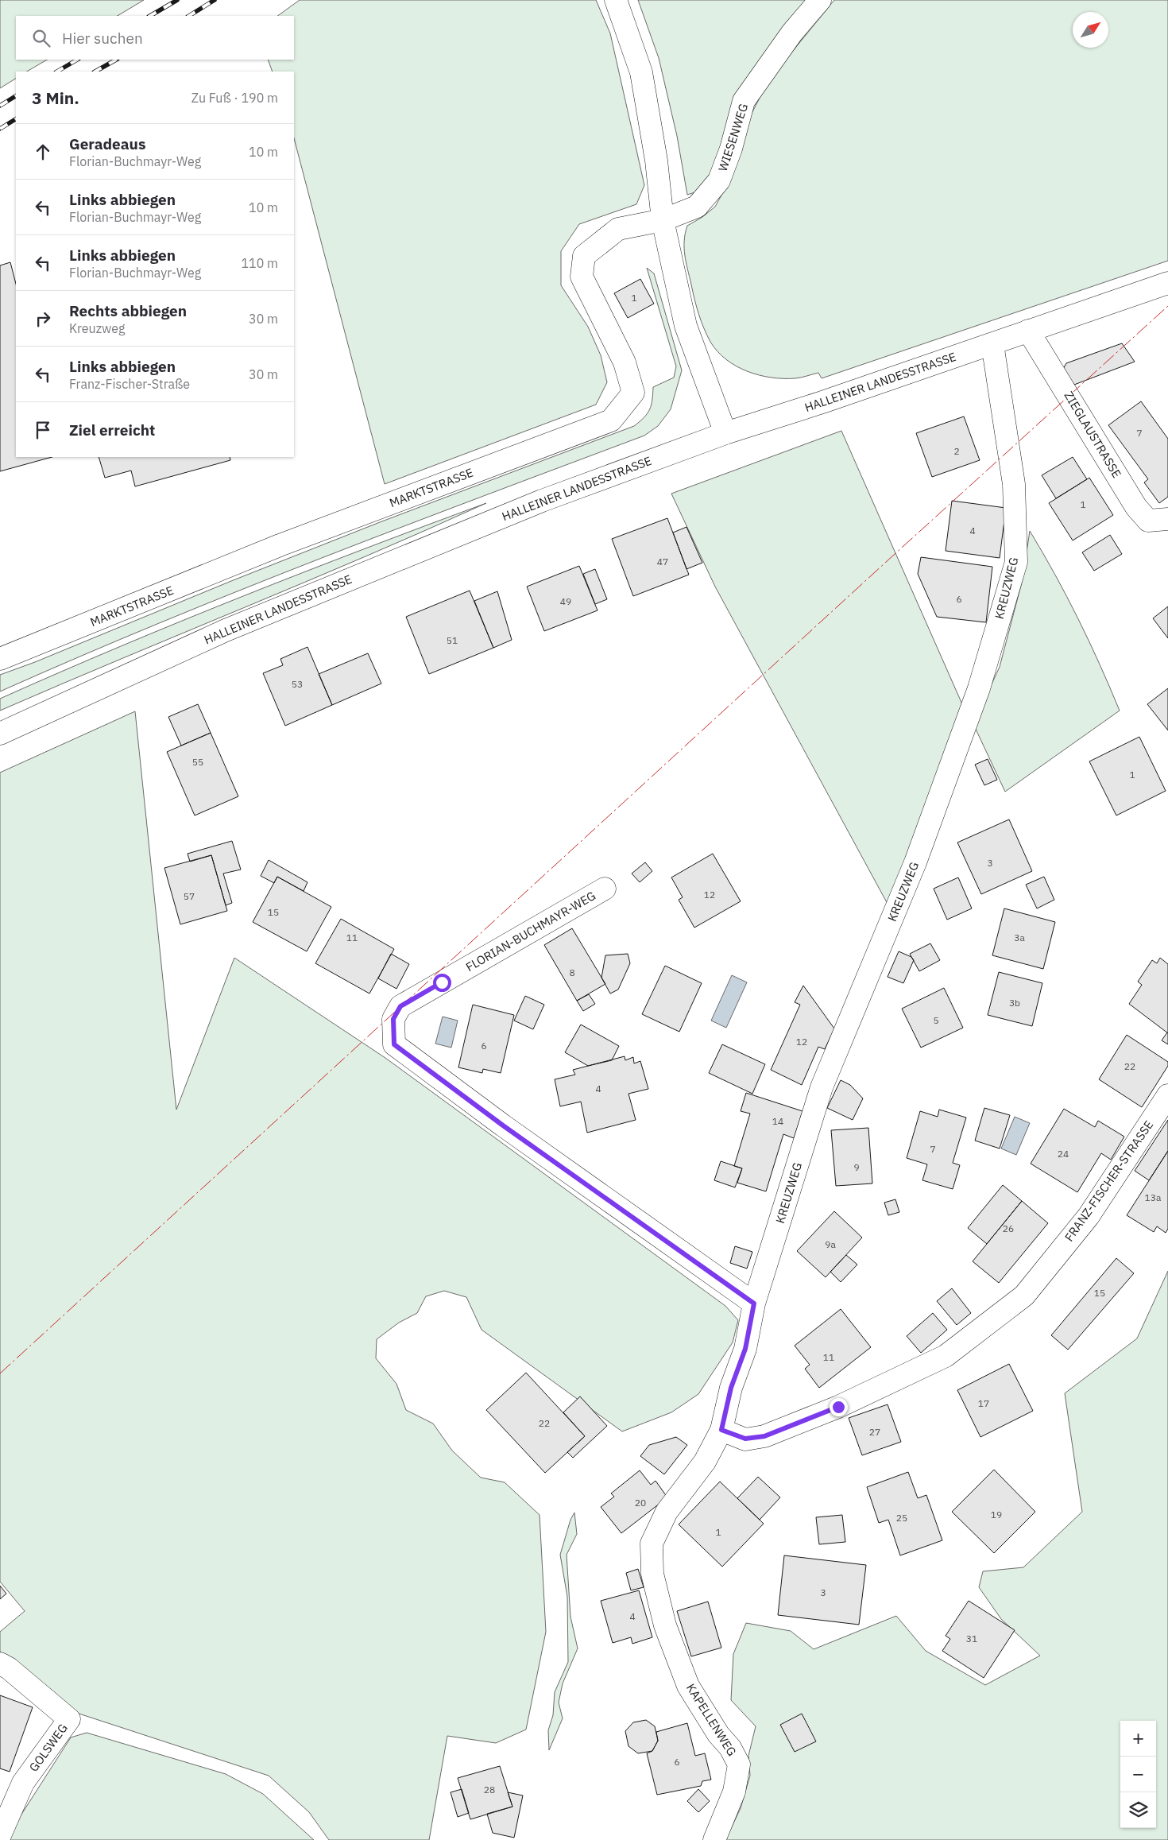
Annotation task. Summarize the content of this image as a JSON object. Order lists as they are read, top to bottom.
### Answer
{
  "streets": {
    "street": [
      "WIESENWEG",
      "HALLEINER LANDESSTRASSE",
      "ZIEGLAUSTRASSE",
      "MARKTSTRASSE",
      "KREUZWEG",
      "FLORIAN-BUCHMAYR-WEG",
      "FRANZ-FISCHER-STRASSE",
      "KAPELLENWEG",
      "GOLSWEG"
    ]
  },
  "crossings": [
    ["WIESENWEG", "MARKTSTRASSE"],
    ["HALLEINER LANDESSTRASSE", "ZIEGLAUSTRASSE"],
    ["HALLEINER LANDESSTRASSE", "KREUZWEG"],
    ["KREUZWEG", "FLORIAN-BUCHMAYR-WEG"],
    ["KREUZWEG", "FRANZ-FISCHER-STRASSE"],
    ["KREUZWEG", "KAPELLENWEG"],
    ["FRANZ-FISCHER-STRASSE", "KAPELLENWEG"]
  ],
  "house_numbers": [
    "1",
    "7",
    "2",
    "1",
    "4",
    "47",
    "6",
    "49",
    "51",
    "53",
    "55",
    "1",
    "3",
    "12",
    "57",
    "15",
    "11",
    "3a",
    "8",
    "3b",
    "5",
    "12",
    "6",
    "22",
    "4",
    "14",
    "7",
    "24",
    "9",
    "13a",
    "26",
    "9a",
    "15",
    "11",
    "17",
    "22",
    "27",
    "20",
    "19",
    "25",
    "1",
    "3",
    "4",
    "31",
    "6",
    "28"
  ],
  "north": "top right",
  "page": {
    "search": "Hier suchen",
    "heading": ["3 Min.", "Zu Fuß · 190 m"],
    "list": [
      ["Geradeaus", "Florian-Buchmayr-Weg", "10 m"],
      ["Links abbiegen", "Florian-Buchmayr-Weg", "10 m"],
      ["Links abbiegen", "Florian-Buchmayr-Weg", "110 m"],
      ["Rechts abbiegen", "Kreuzweg", "30 m"],
      ["Links abbiegen", "Franz-Fischer-Straße", "30 m"],
      "Ziel erreicht"
    ],
    "map_buttons": ["+", "−"]
  }
}
